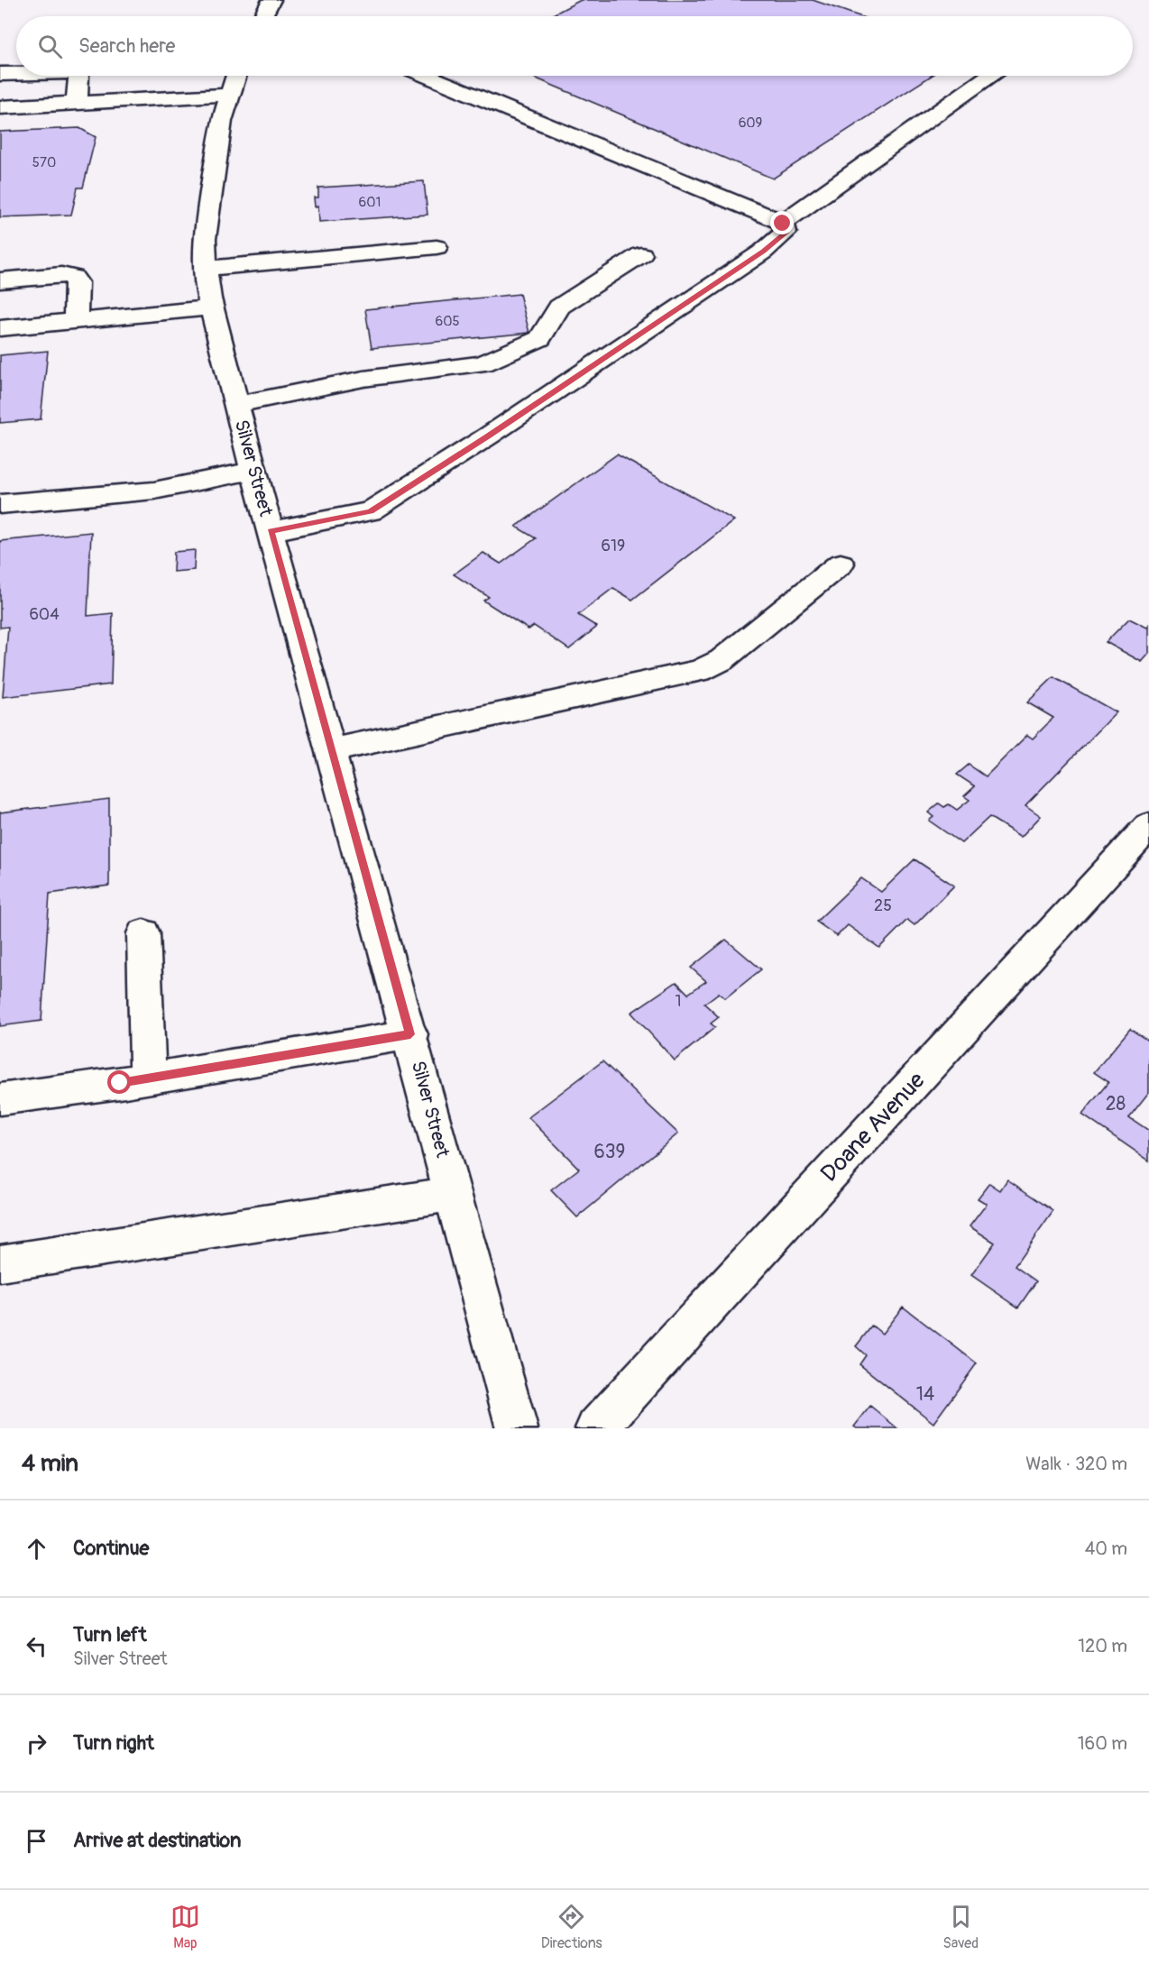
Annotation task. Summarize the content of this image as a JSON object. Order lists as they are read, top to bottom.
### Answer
{
  "streets": {
    "street": ["Silver Street", "Doane Avenue"]
  },
  "house_numbers": [
    "609",
    "570",
    "601",
    "605",
    "619",
    "604",
    "25",
    "1",
    "28",
    "639",
    "14"
  ],
  "page": {
    "search": "Search here",
    "heading": ["4 min", "Walk · 320 m"],
    "list": [
      ["Continue", "40 m"],
      ["Turn left", "Silver Street", "120 m"],
      ["Turn right", "160 m"],
      "Arrive at destination"
    ],
    "nav": ["Map", "Directions", "Saved"]
  }
}
